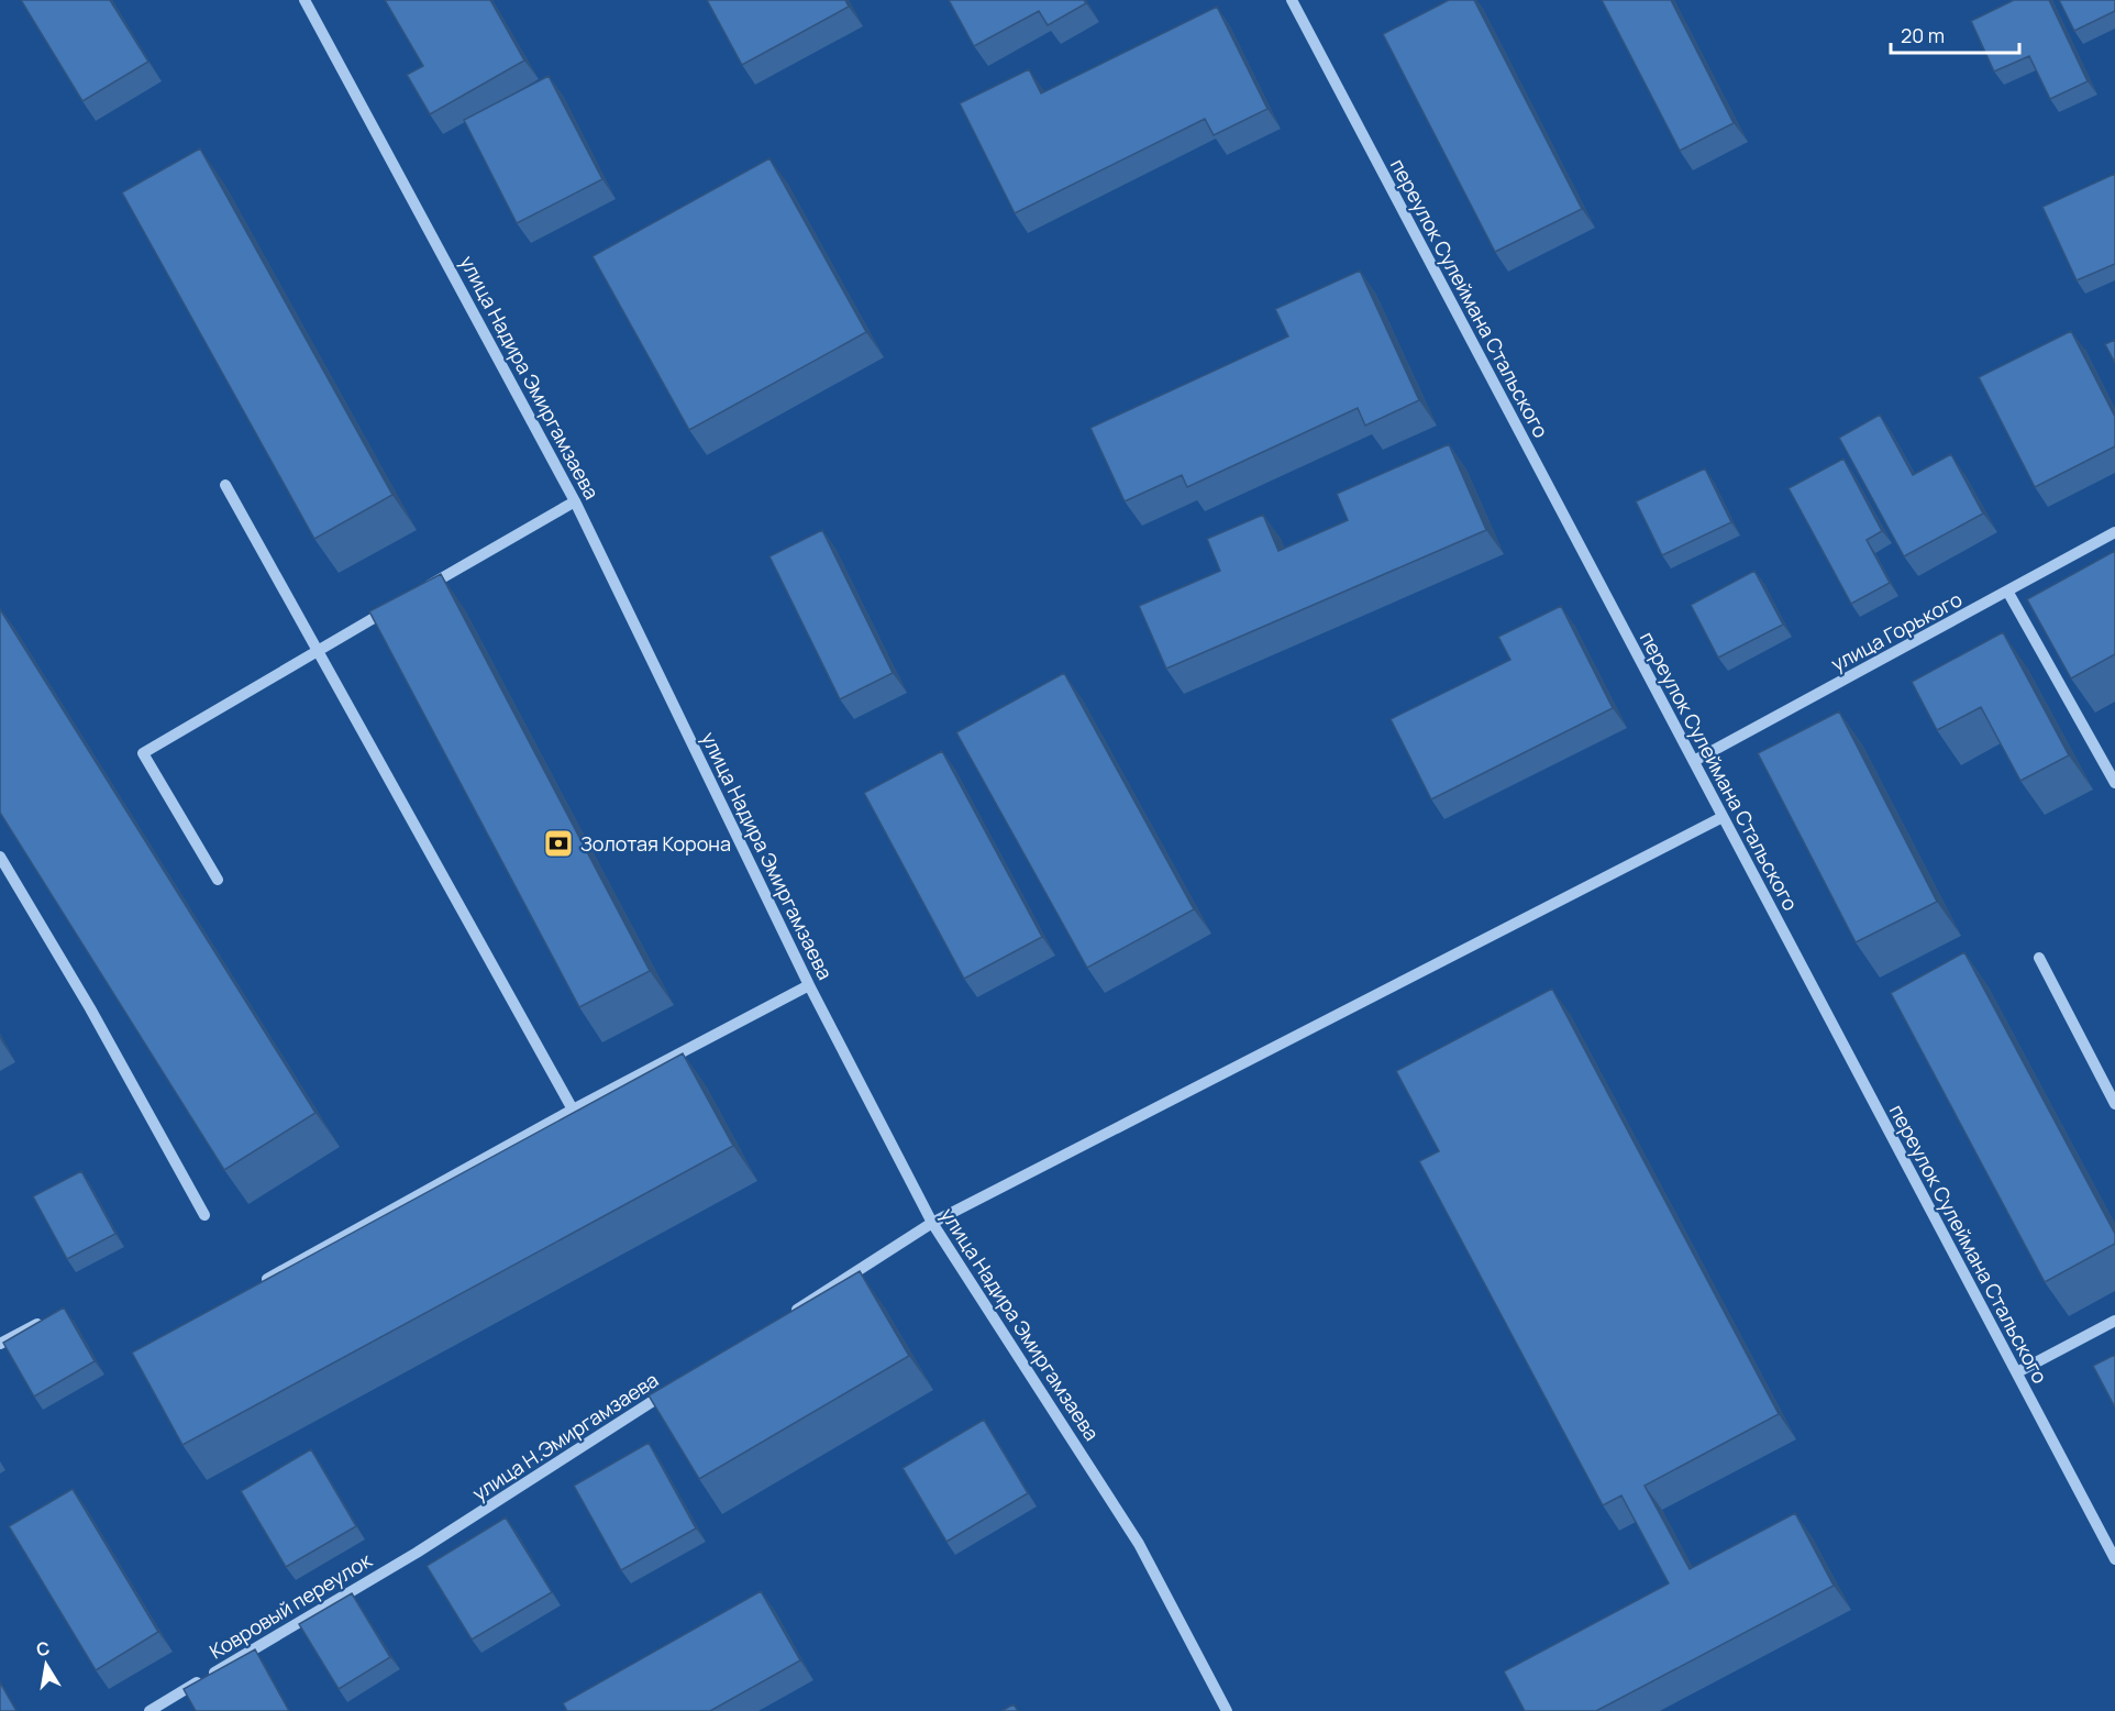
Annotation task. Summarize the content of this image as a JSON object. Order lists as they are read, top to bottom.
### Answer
{
  "streets": {
    "street": [
      "переулок Сулеймана Стальского",
      "улица Надира Эмиргамзаева",
      "улица Горького",
      "улица Н.Эмиргамзаева",
      "Ковровый переулок"
    ]
  },
  "crossings": [
    ["переулок Сулеймана Стальского", "улица Горького"],
    ["улица Н.Эмиргамзаева", "Ковровый переулок"]
  ],
  "places": {
    "bank": ["Золотая Корона"]
  },
  "scale_bar": "20 m",
  "north": "top"
}
